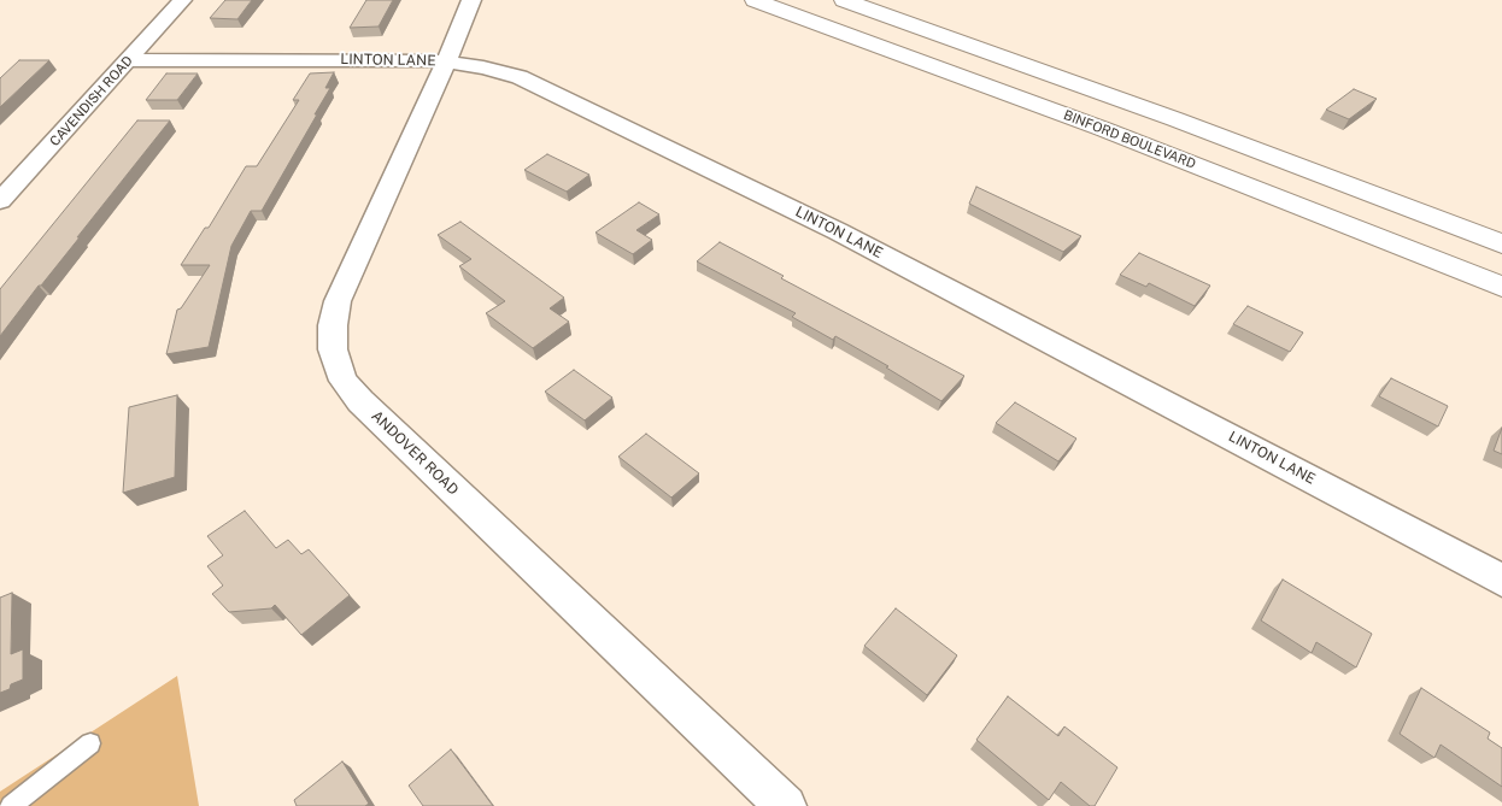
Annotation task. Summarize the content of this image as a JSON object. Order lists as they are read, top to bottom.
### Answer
{
  "streets": {
    "main road": ["BINFORD BOULEVARD"],
    "street": ["LINTON LANE", "CAVENDISH ROAD", "ANDOVER ROAD"]
  },
  "crossings": [
    ["LINTON LANE", "CAVENDISH ROAD"],
    ["LINTON LANE", "ANDOVER ROAD"]
  ]
}
